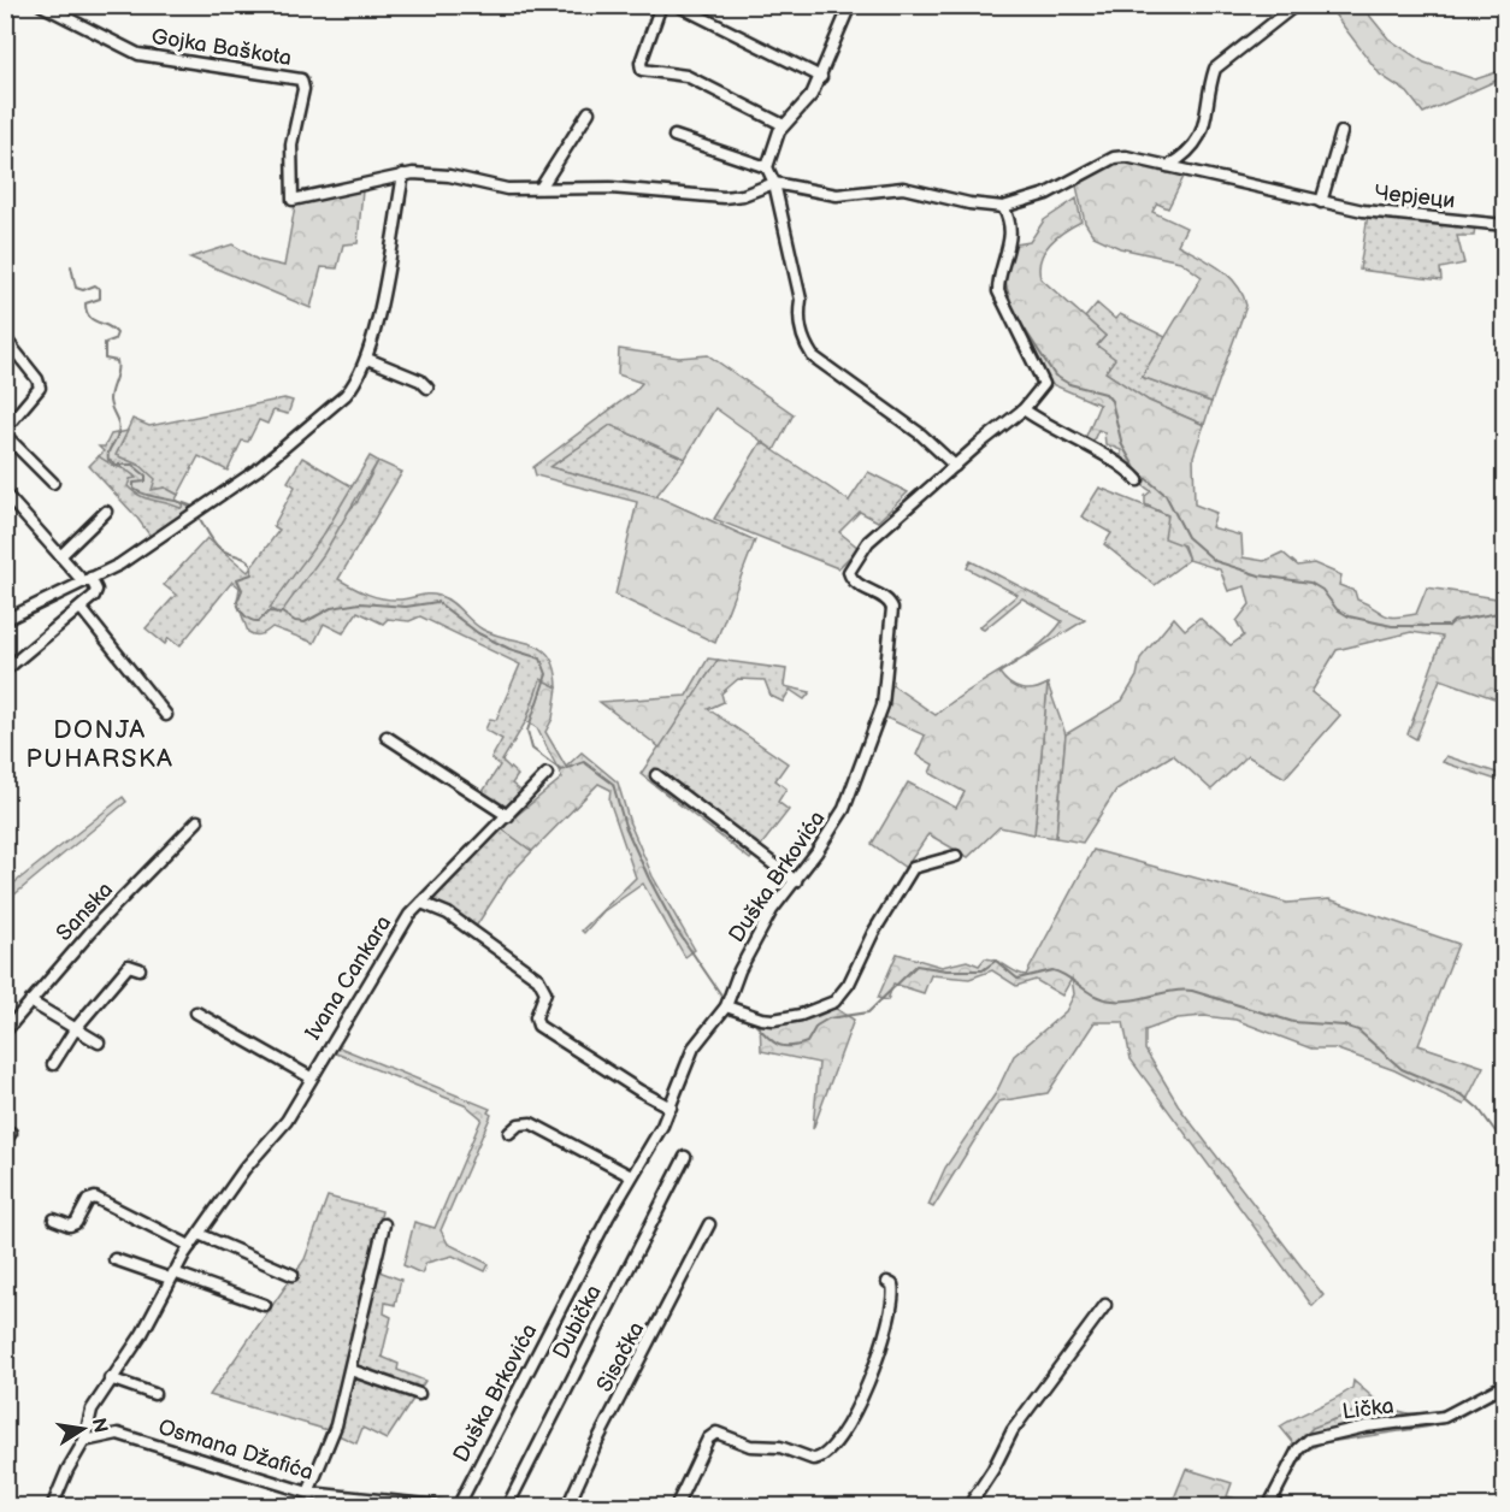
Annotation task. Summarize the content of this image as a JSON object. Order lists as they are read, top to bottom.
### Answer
{
  "streets": {
    "street": [
      "Gojka Baškota",
      "Черјеци",
      "Duška Brkovića",
      "Sanska",
      "Ivana Cankara",
      "Dubička",
      "Sisačka",
      "Lička",
      "Osmana Džafića"
    ]
  },
  "crossings": [
    ["Черјеци", "Duška Brkovića"],
    ["Ivana Cankara", "Osmana Džafića"]
  ],
  "districts": ["DONJA PUHARSKA"],
  "north": "right"
}
